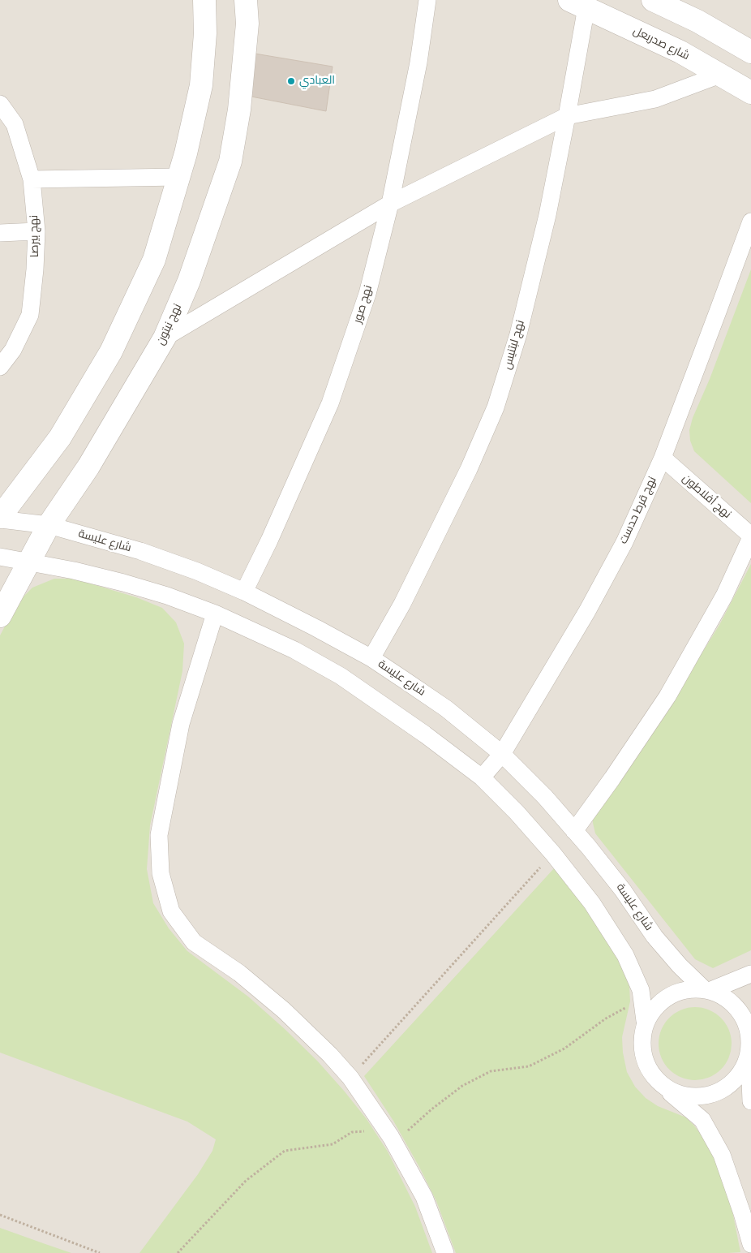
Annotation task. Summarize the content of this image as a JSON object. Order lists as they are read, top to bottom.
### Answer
{
  "streets": {
    "street": [
      "شارع صدربعل",
      "نهج بيرصا",
      "نهج صور",
      "نهج نبتون",
      "نهج لبتنيس",
      "نهج أفلاطون",
      "نهج قرط حدست",
      "شارع عليسة"
    ]
  },
  "crossings": [
    ["شارع صدربعل", "نهج لبتنيس"],
    ["نهج صور", "شارع عليسة"],
    ["نهج نبتون", "شارع عليسة"],
    ["نهج لبتنيس", "شارع عليسة"],
    ["نهج أفلاطون", "نهج قرط حدست"],
    ["نهج قرط حدست", "شارع عليسة"]
  ],
  "places": ["العبادي"]
}
